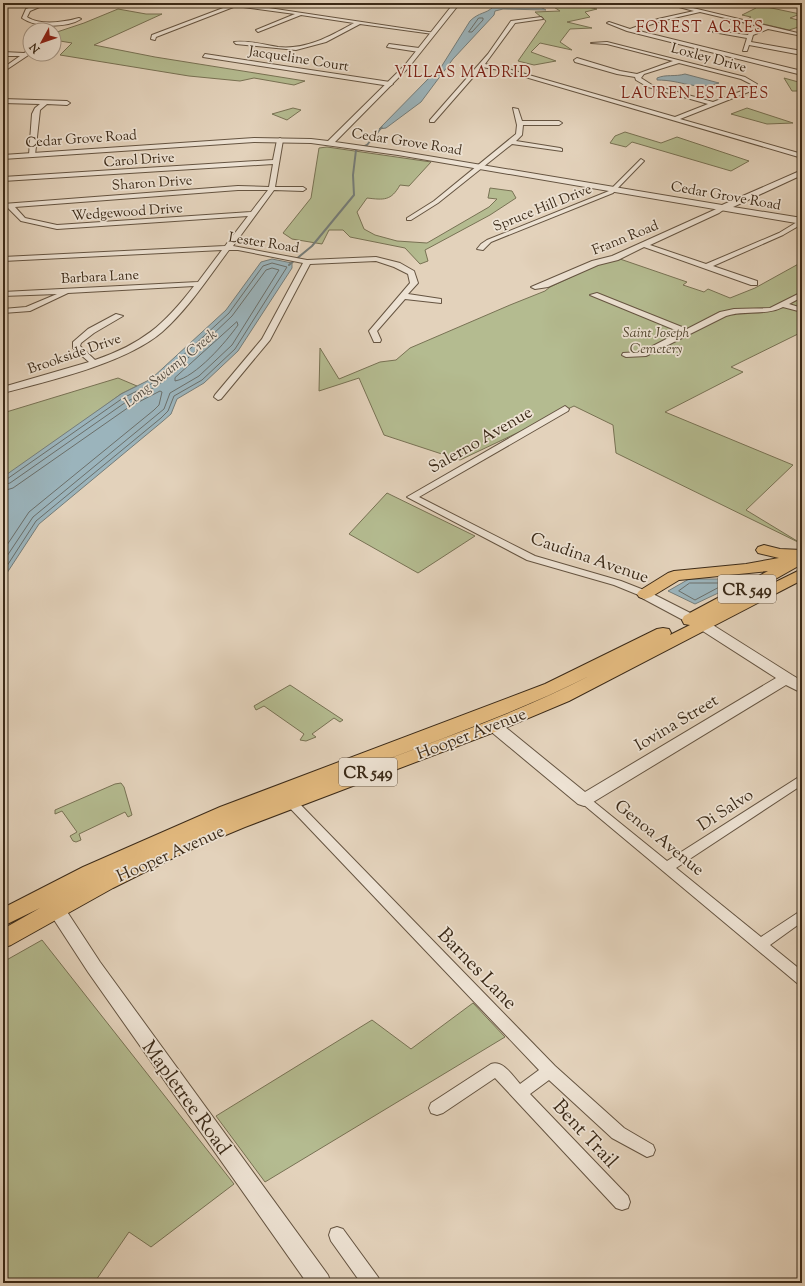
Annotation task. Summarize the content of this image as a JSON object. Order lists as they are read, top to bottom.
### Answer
{
  "streets": {
    "main road": ["CR 549", "Hooper Avenue"],
    "street": [
      "Loxley Drive",
      "Jacqueline Court",
      "Cedar Grove Road",
      "Carol Drive",
      "Sharon Drive",
      "Spruce Hill Drive",
      "Wedgewood Drive",
      "Frann Road",
      "Lester Road",
      "Barbara Lane",
      "Brookside Drive",
      "Salerno Avenue",
      "Caudina Avenue",
      "Iovina Street",
      "Di Salvo",
      "Genoa Avenue",
      "Barnes Lane",
      "Mapletree Road",
      "Bent Trail"
    ]
  },
  "crossings": [
    ["Cedar Grove Road", "Spruce Hill Drive"],
    ["Cedar Grove Road", "Frann Road"],
    ["Cedar Grove Road", "Brookside Drive"],
    ["Carol Drive", "Brookside Drive"],
    ["Sharon Drive", "Wedgewood Drive"],
    ["Sharon Drive", "Brookside Drive"],
    ["Wedgewood Drive", "Brookside Drive"],
    ["Lester Road", "Brookside Drive"],
    ["Barbara Lane", "Brookside Drive"],
    ["Salerno Avenue", "Caudina Avenue"],
    ["Caudina Avenue", "Iovina Street"],
    ["Caudina Avenue", "Hooper Avenue"],
    ["Iovina Street", "Genoa Avenue"],
    ["Hooper Avenue", "Genoa Avenue"],
    ["Hooper Avenue", "Barnes Lane"],
    ["Hooper Avenue", "Mapletree Road"],
    ["Di Salvo", "Genoa Avenue"]
  ],
  "districts": ["FOREST ACRES", "VILLAS MADRID", "LAUREN ESTATES"],
  "water": ["Long Swamp Creek"],
  "parks": ["Saint Joseph Cemetery"],
  "north": "bottom left"
}
